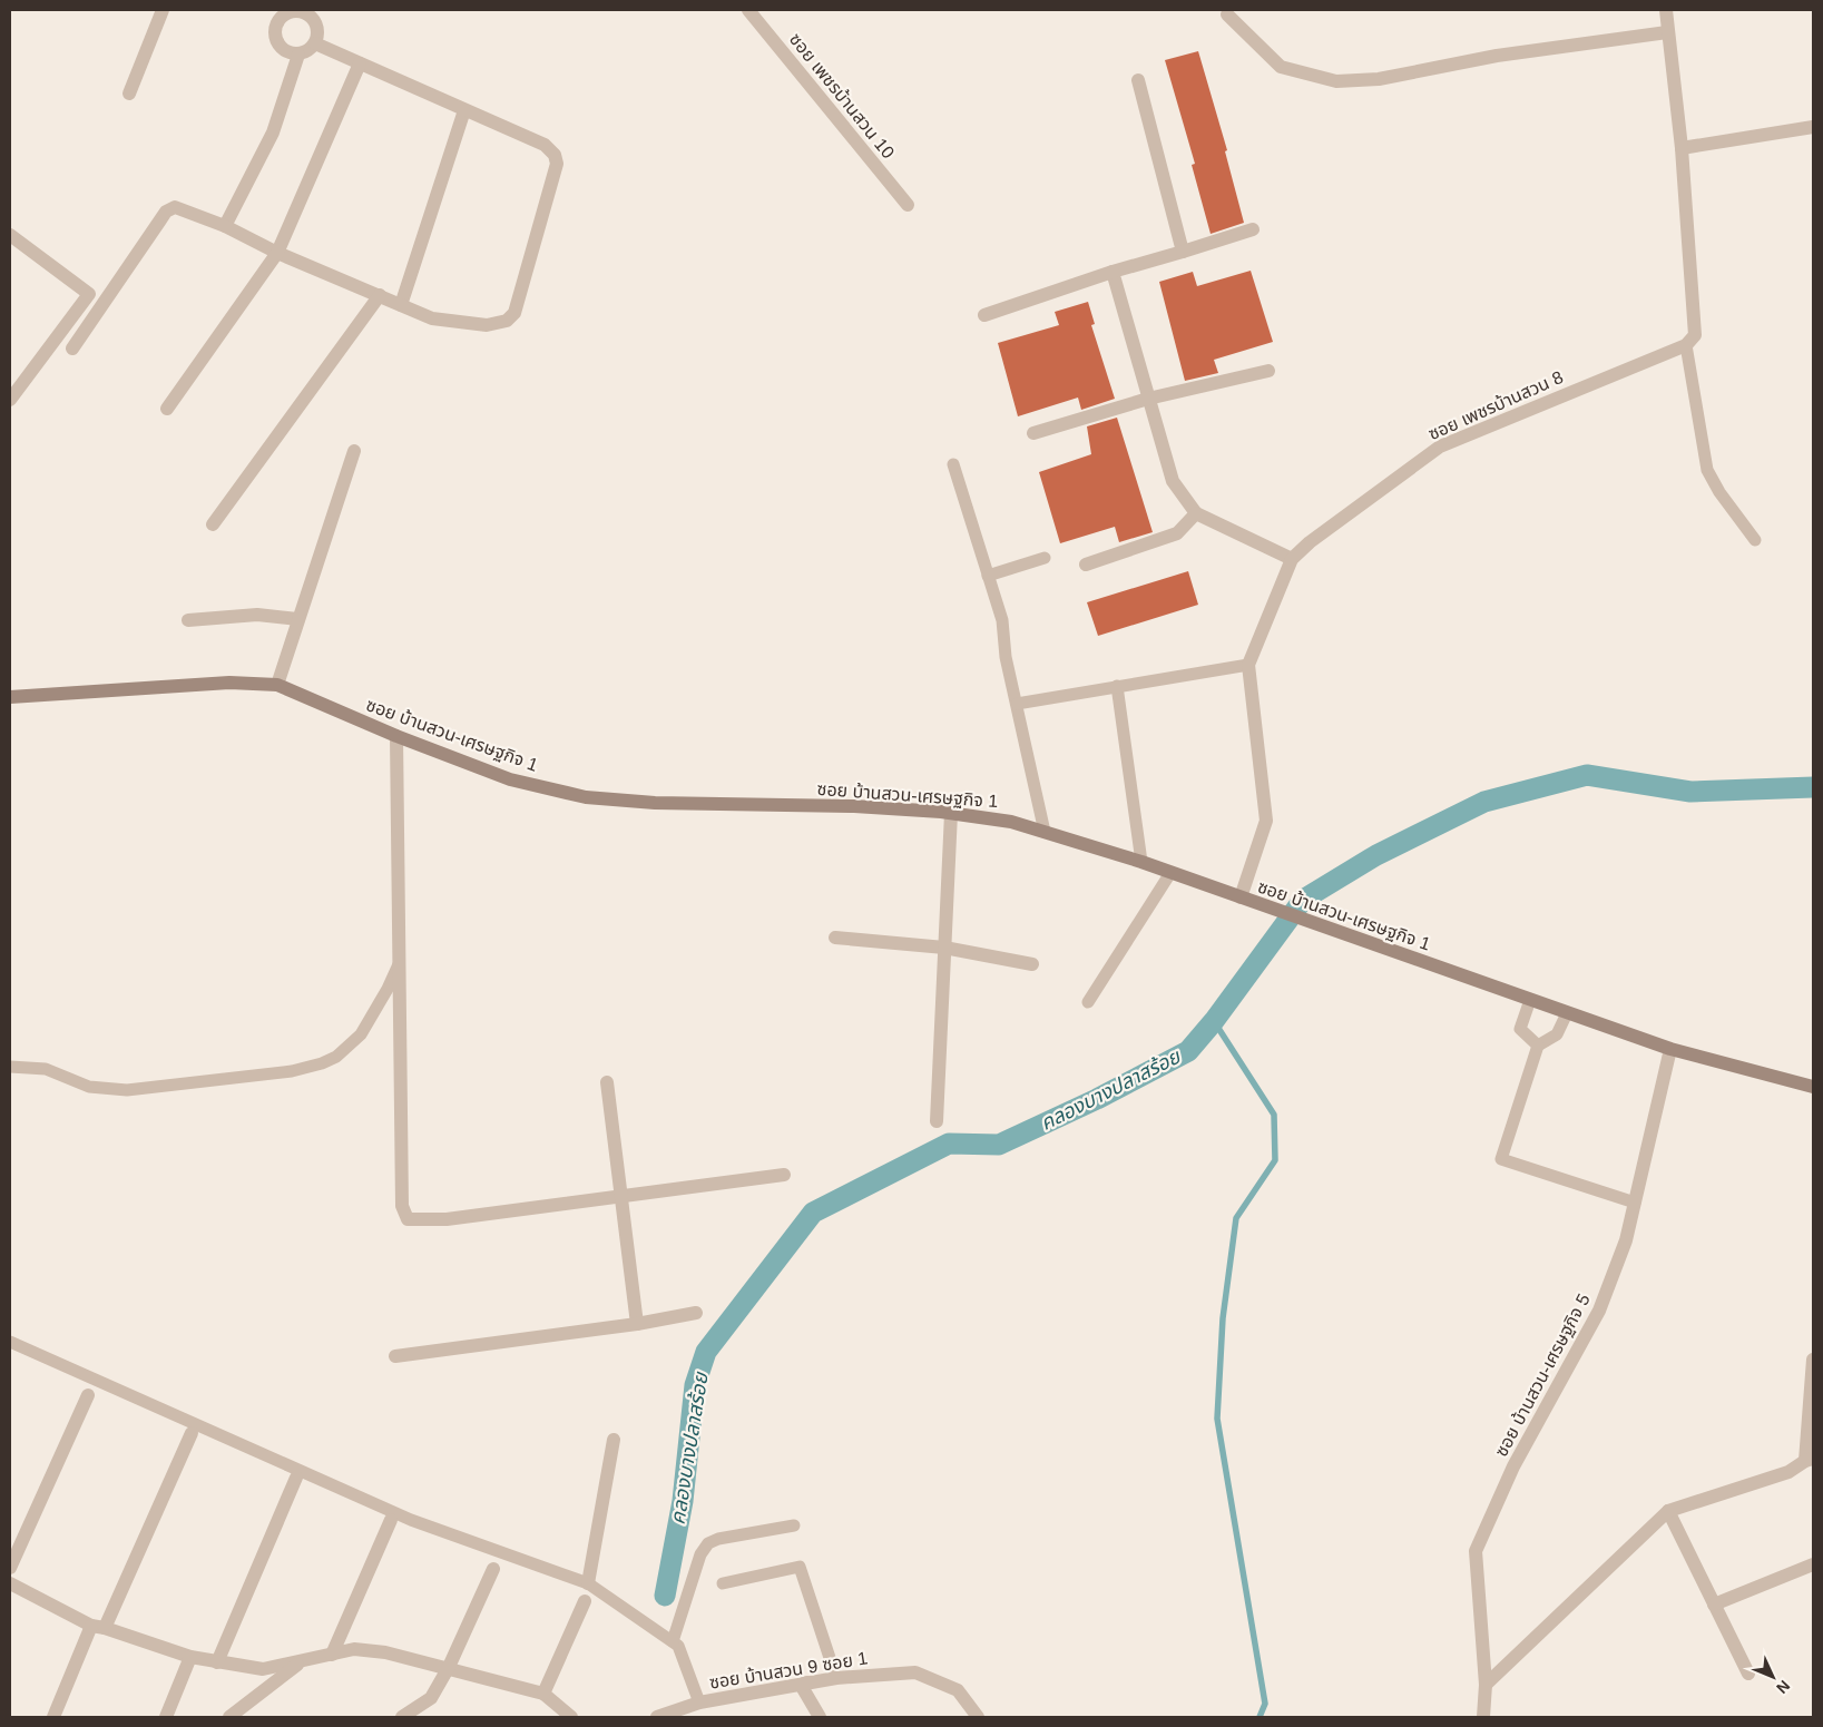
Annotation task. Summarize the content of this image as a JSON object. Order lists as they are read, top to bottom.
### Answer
{
  "streets": {
    "street": [
      "ซอย เพชรบ้านสวน 10",
      "ซอย เพชรบ้านสวน 8",
      "ซอย บ้านสวน-เศรษฐกิจ 1",
      "ซอย บ้านสวน-เศรษฐกิจ 5",
      "ซอย บ้านสวน 9 ซอย 1"
    ]
  },
  "crossings": [
    ["ซอย เพชรบ้านสวน 8", "ซอย บ้านสวน-เศรษฐกิจ 1"],
    ["ซอย บ้านสวน-เศรษฐกิจ 1", "ซอย บ้านสวน-เศรษฐกิจ 5"]
  ],
  "water": ["คลองบางปลาสร้อย"],
  "north": "bottom right"
}
